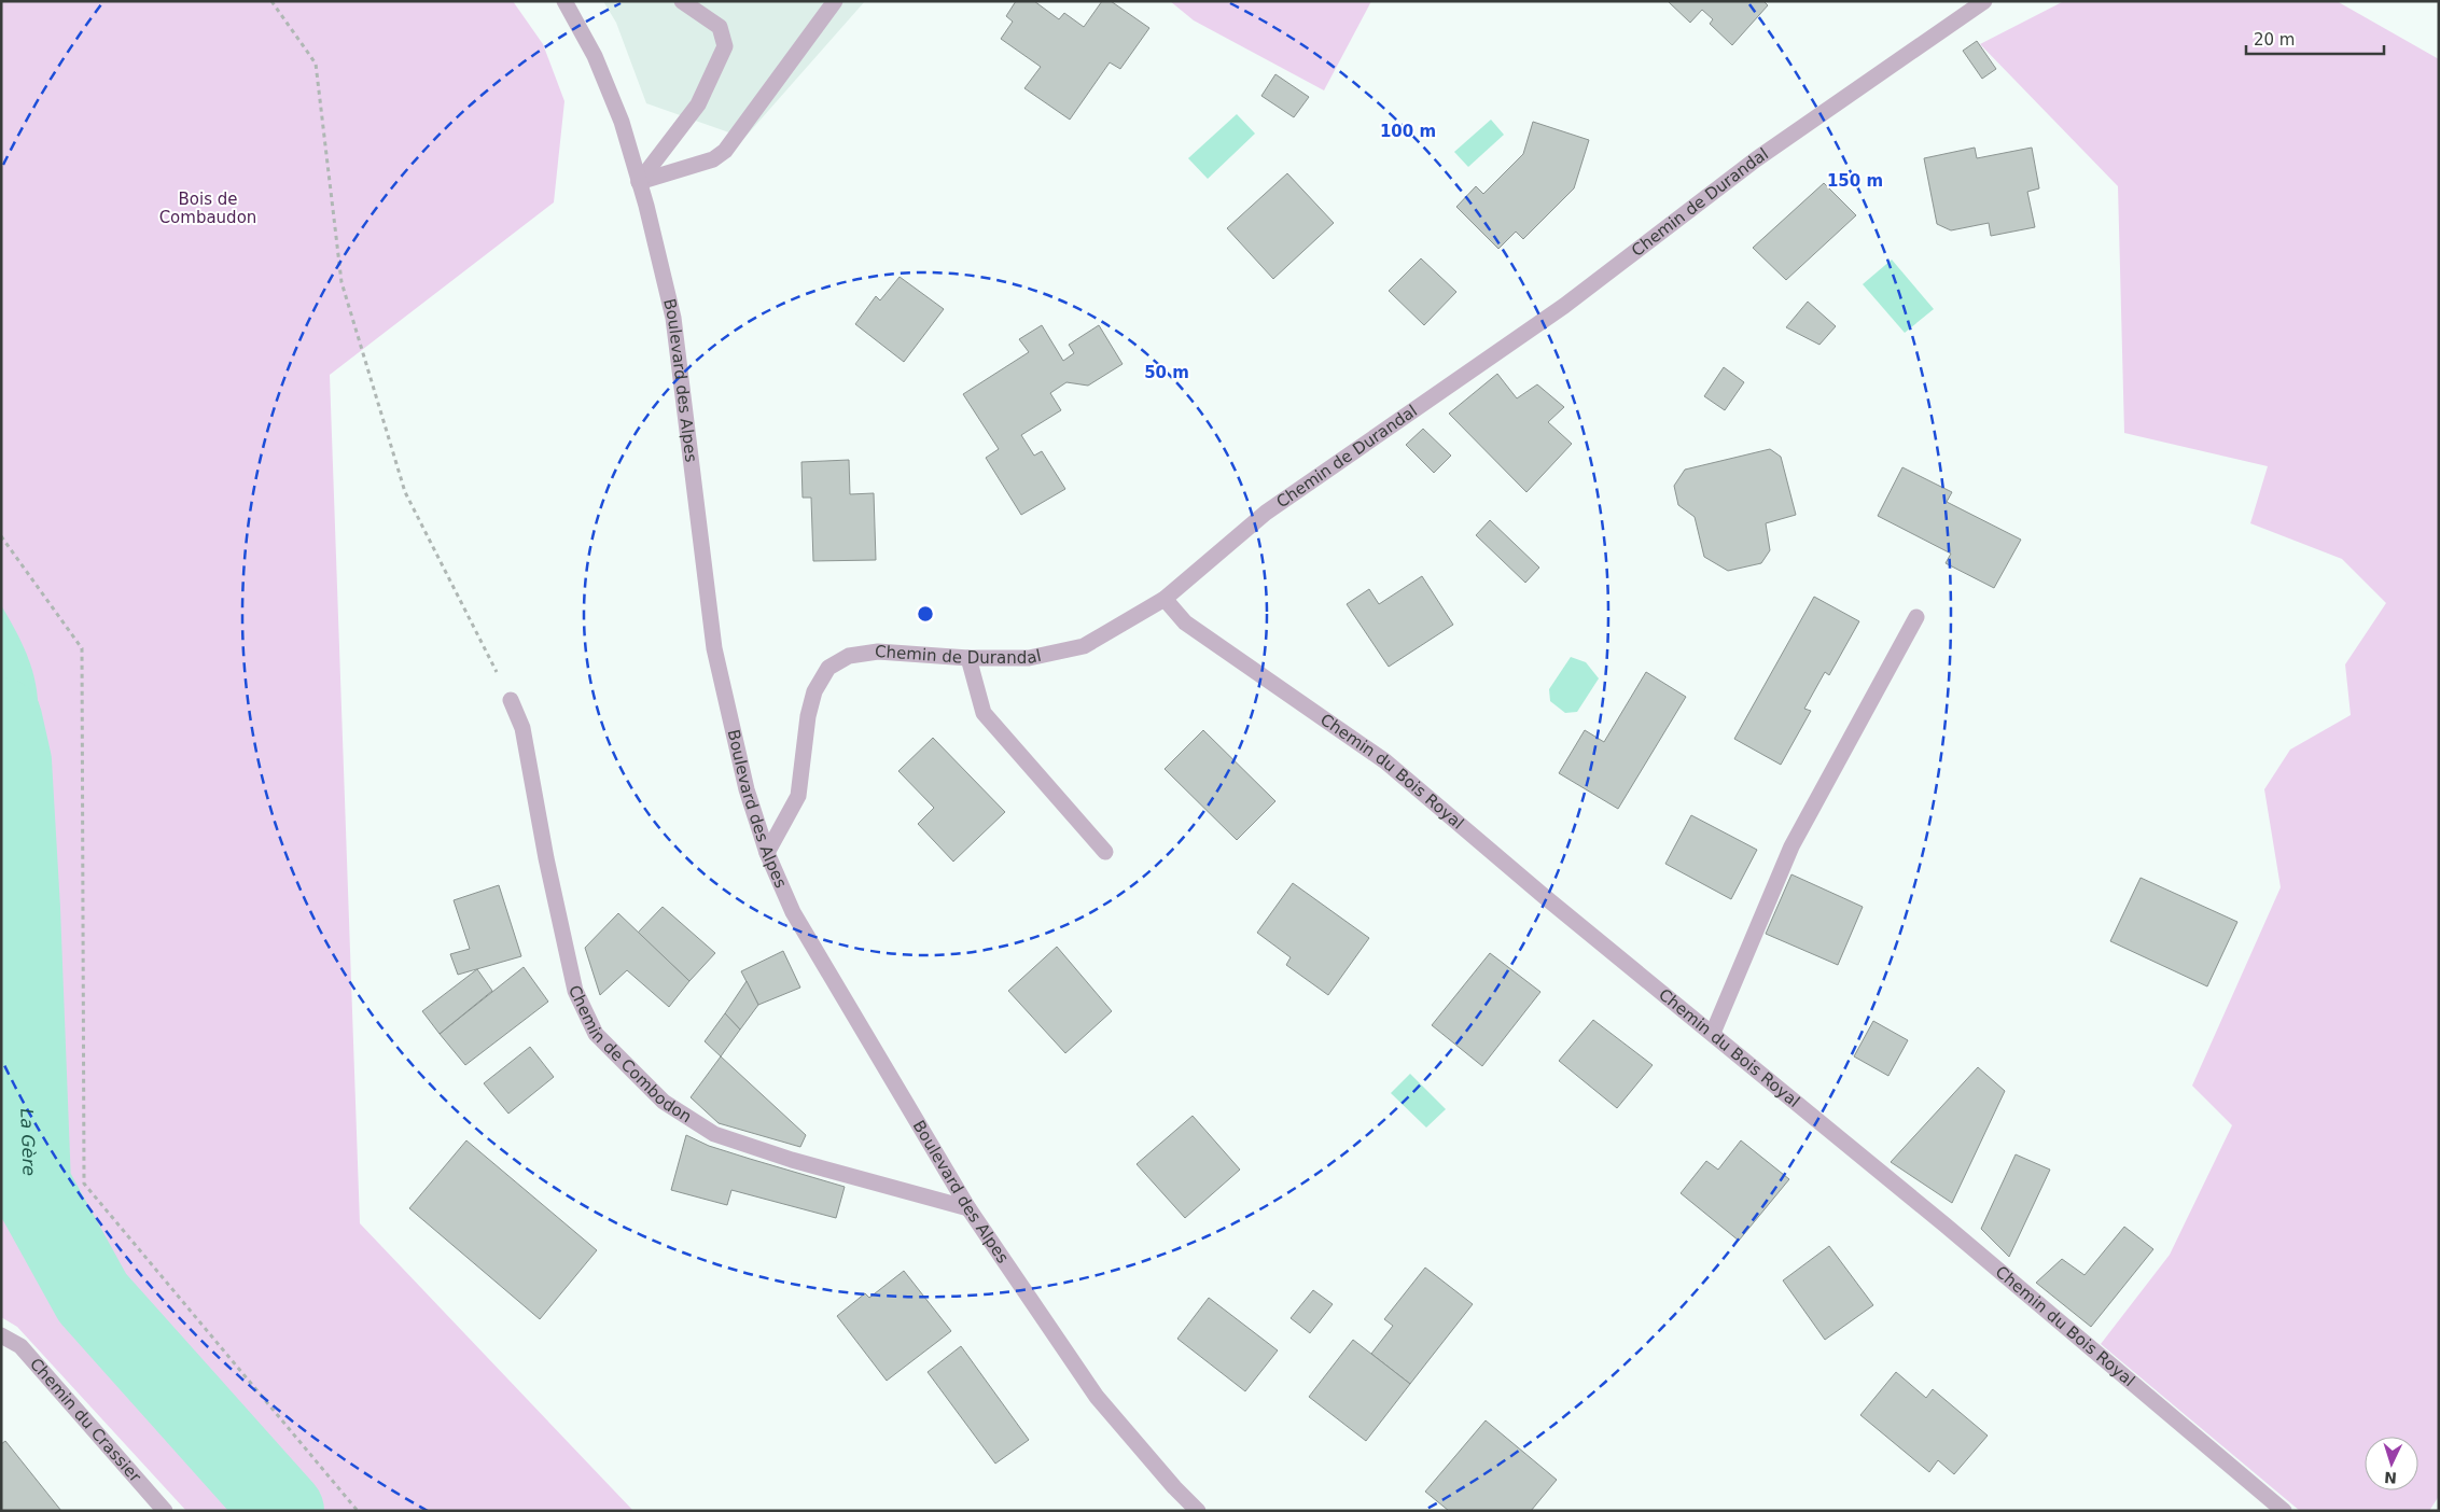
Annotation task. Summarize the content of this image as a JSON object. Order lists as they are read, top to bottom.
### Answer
{
  "streets": {
    "street": [
      "Chemin de Durandal",
      "Boulevard des Alpes",
      "Chemin du Bois Royal",
      "Chemin de Combodon",
      "Chemin du Crassier"
    ]
  },
  "crossings": [
    ["Chemin de Durandal", "Boulevard des Alpes"],
    ["Chemin de Durandal", "Chemin du Bois Royal"],
    ["Boulevard des Alpes", "Chemin de Combodon"]
  ],
  "water": ["La Gère"],
  "parks": ["Bois de Combaudon"],
  "scale_bar": "20 m",
  "north": "bottom",
  "rings": ["100 m", "150 m", "50 m"]
}
